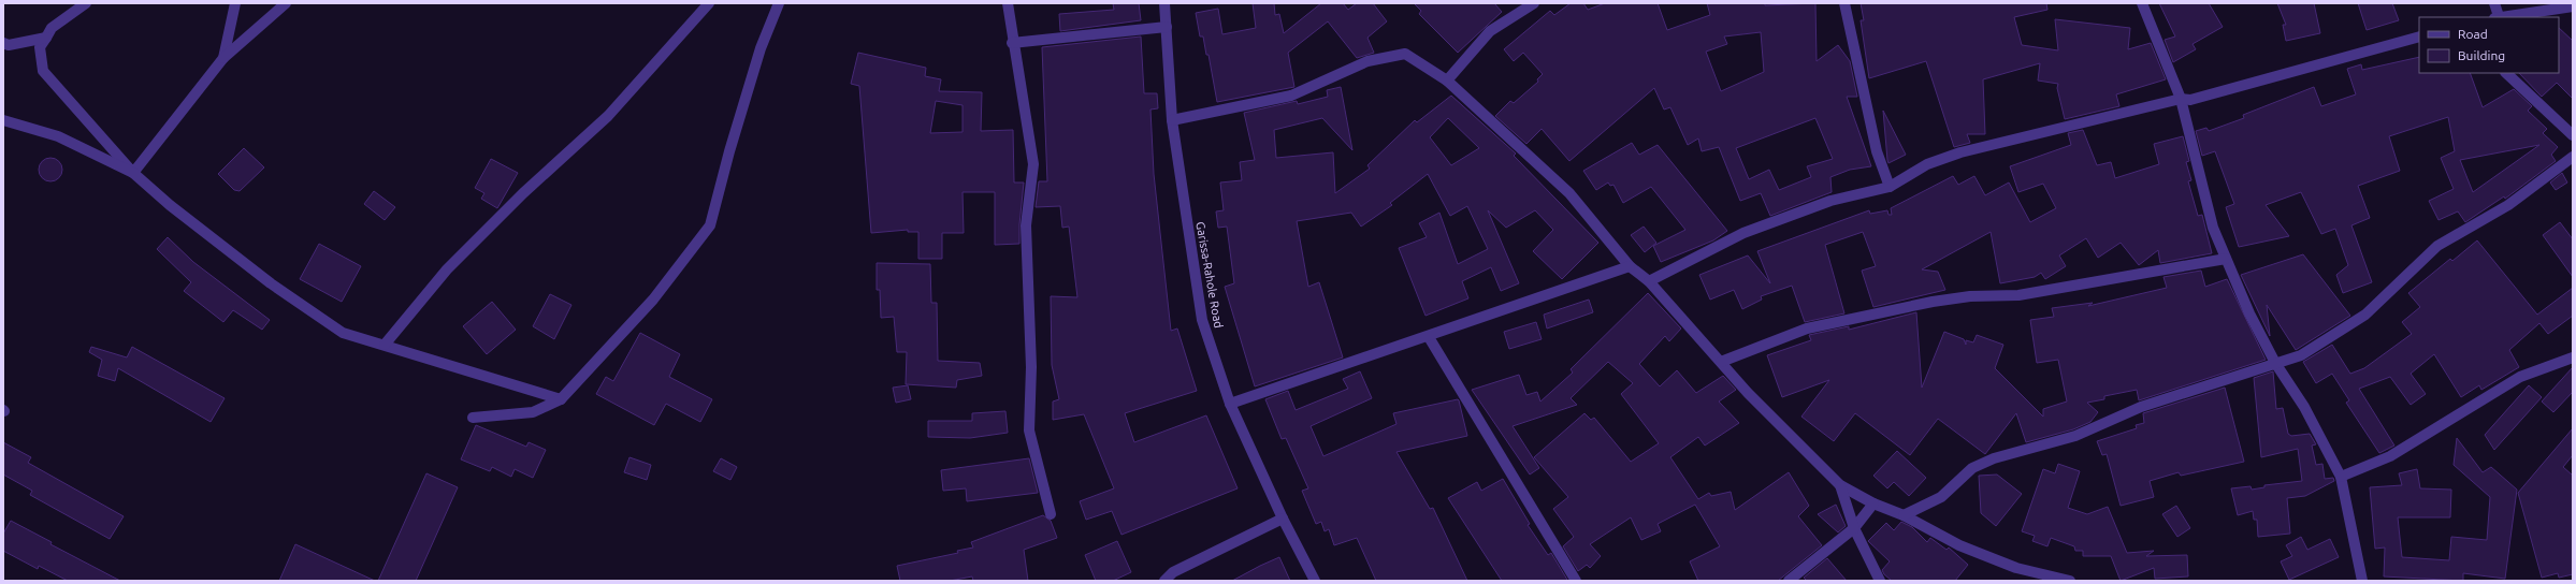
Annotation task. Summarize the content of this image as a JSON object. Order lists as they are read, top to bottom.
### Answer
{
  "streets": {
    "street": ["Garissa-Rahole Road"]
  },
  "legend": ["Road", "Building"]
}
